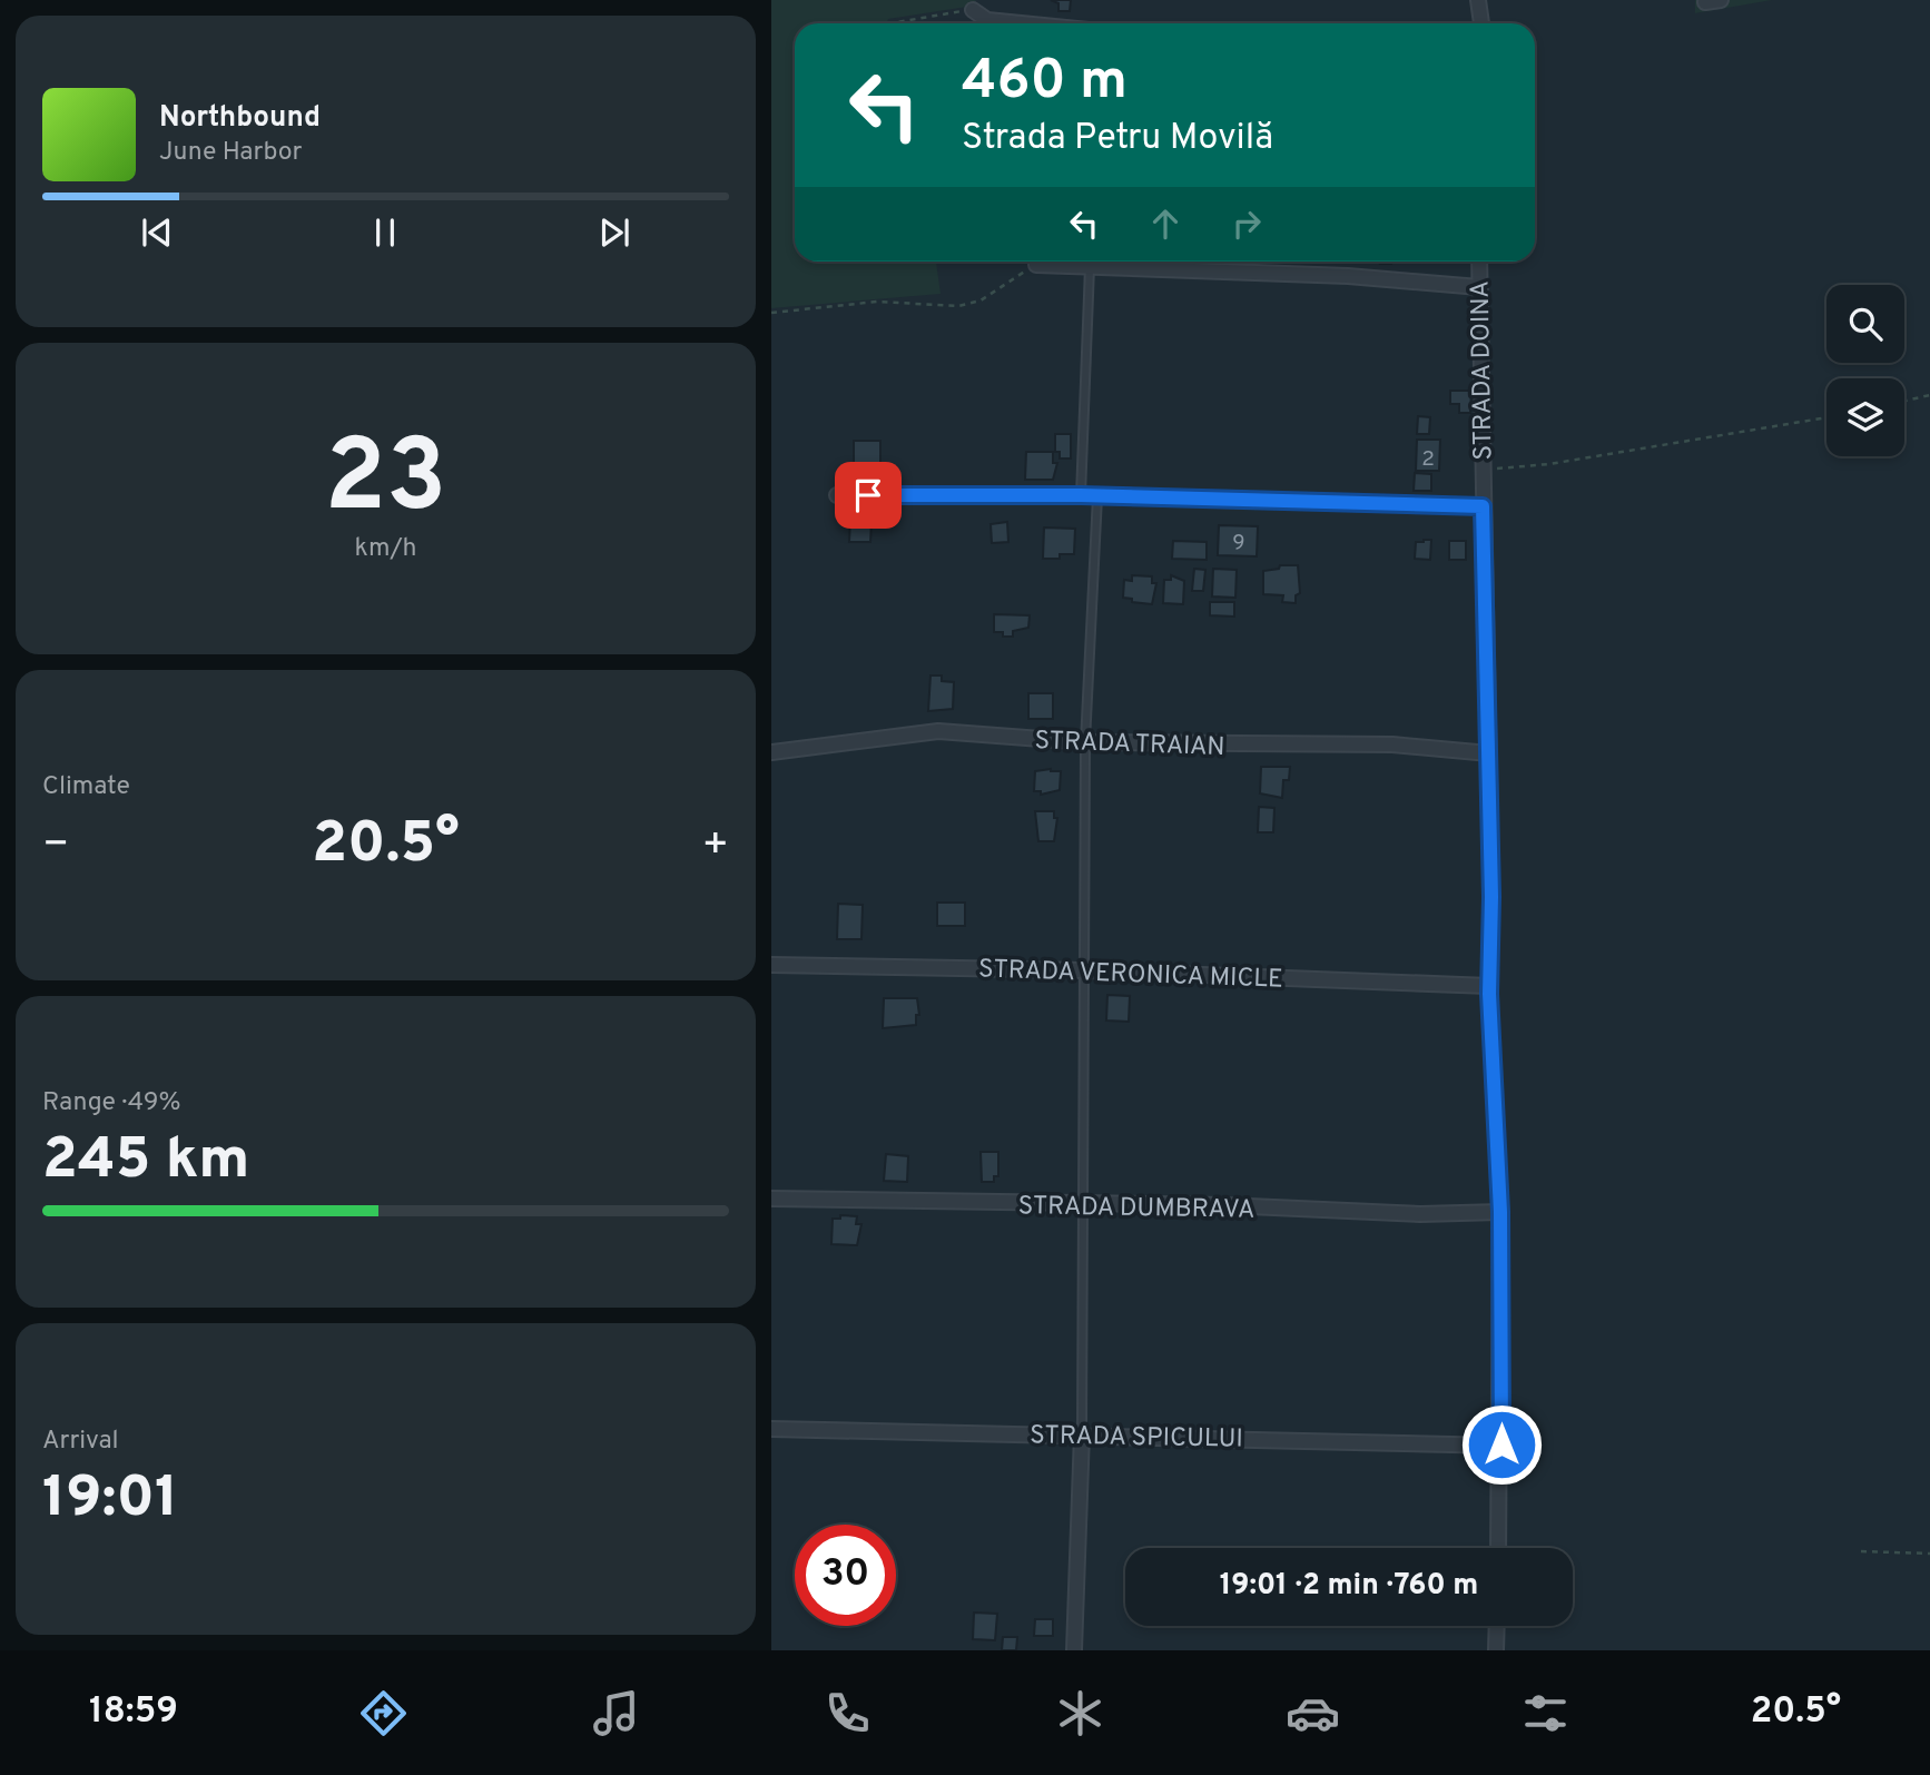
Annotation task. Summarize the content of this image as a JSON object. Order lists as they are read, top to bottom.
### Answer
{
  "streets": {
    "street": [
      "STRADA DOINA",
      "STRADA TRAIAN",
      "STRADA VERONICA MICLE",
      "STRADA DUMBRAVA",
      "STRADA SPICULUI"
    ]
  },
  "crossings": [
    ["STRADA DOINA", "STRADA TRAIAN"],
    ["STRADA DOINA", "STRADA VERONICA MICLE"],
    ["STRADA DOINA", "STRADA DUMBRAVA"],
    ["STRADA DOINA", "STRADA SPICULUI"]
  ],
  "house_numbers": ["2", "9"],
  "page": {
    "turn": ["460 m", "Strada Petru Movilă"],
    "song": ["Northbound", "June Harbor"],
    "tile": [
      ["23", "km/h"],
      "Climate",
      ["Range · 49%", "245 km"],
      ["Arrival", "19:01"]
    ],
    "heat": ["−", "20.5°", "+"],
    "limit": "30",
    "trip": "19:01 · 2 min · 760 m",
    "tabs": ["18:59", "20.5°"]
  }
}
